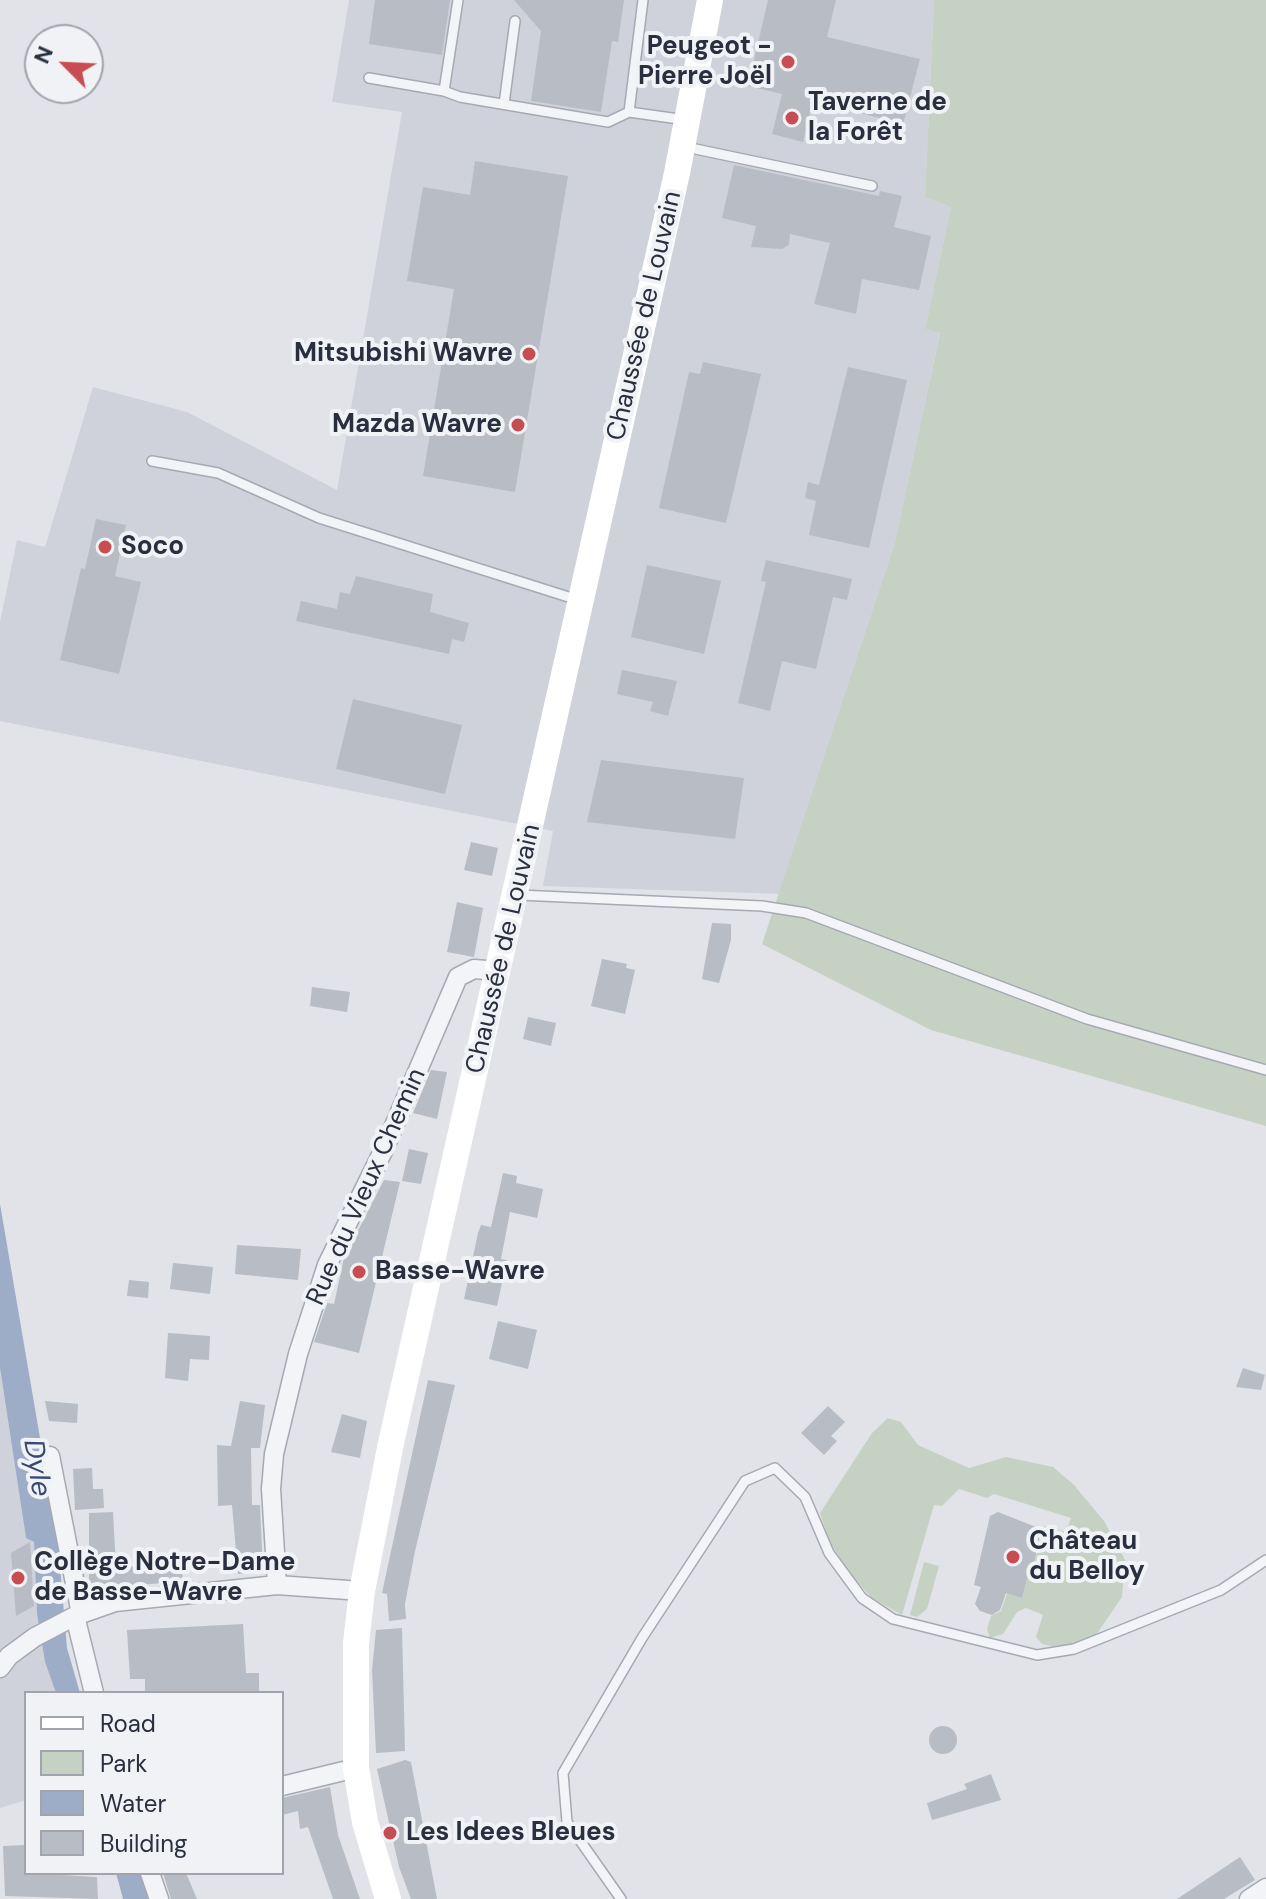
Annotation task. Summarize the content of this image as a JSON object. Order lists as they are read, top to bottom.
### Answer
{
  "streets": {
    "main road": ["Chaussée de Louvain"],
    "street": ["Rue du Vieux Chemin"]
  },
  "crossings": [
    ["Chaussée de Louvain", "Rue du Vieux Chemin"]
  ],
  "water": ["Dyle"],
  "places": [
    "Peugeot - Pierre Joël",
    "Taverne de la Forêt",
    "Mitsubishi Wavre",
    "Mazda Wavre",
    "Soco",
    "Basse-Wavre",
    "Château du Belloy",
    "Collège Notre-Dame de Basse-Wavre",
    "Les Idees Bleues"
  ],
  "legend": [
    "Road",
    "Park",
    "Water",
    "Building"
  ],
  "north": "top left"
}
